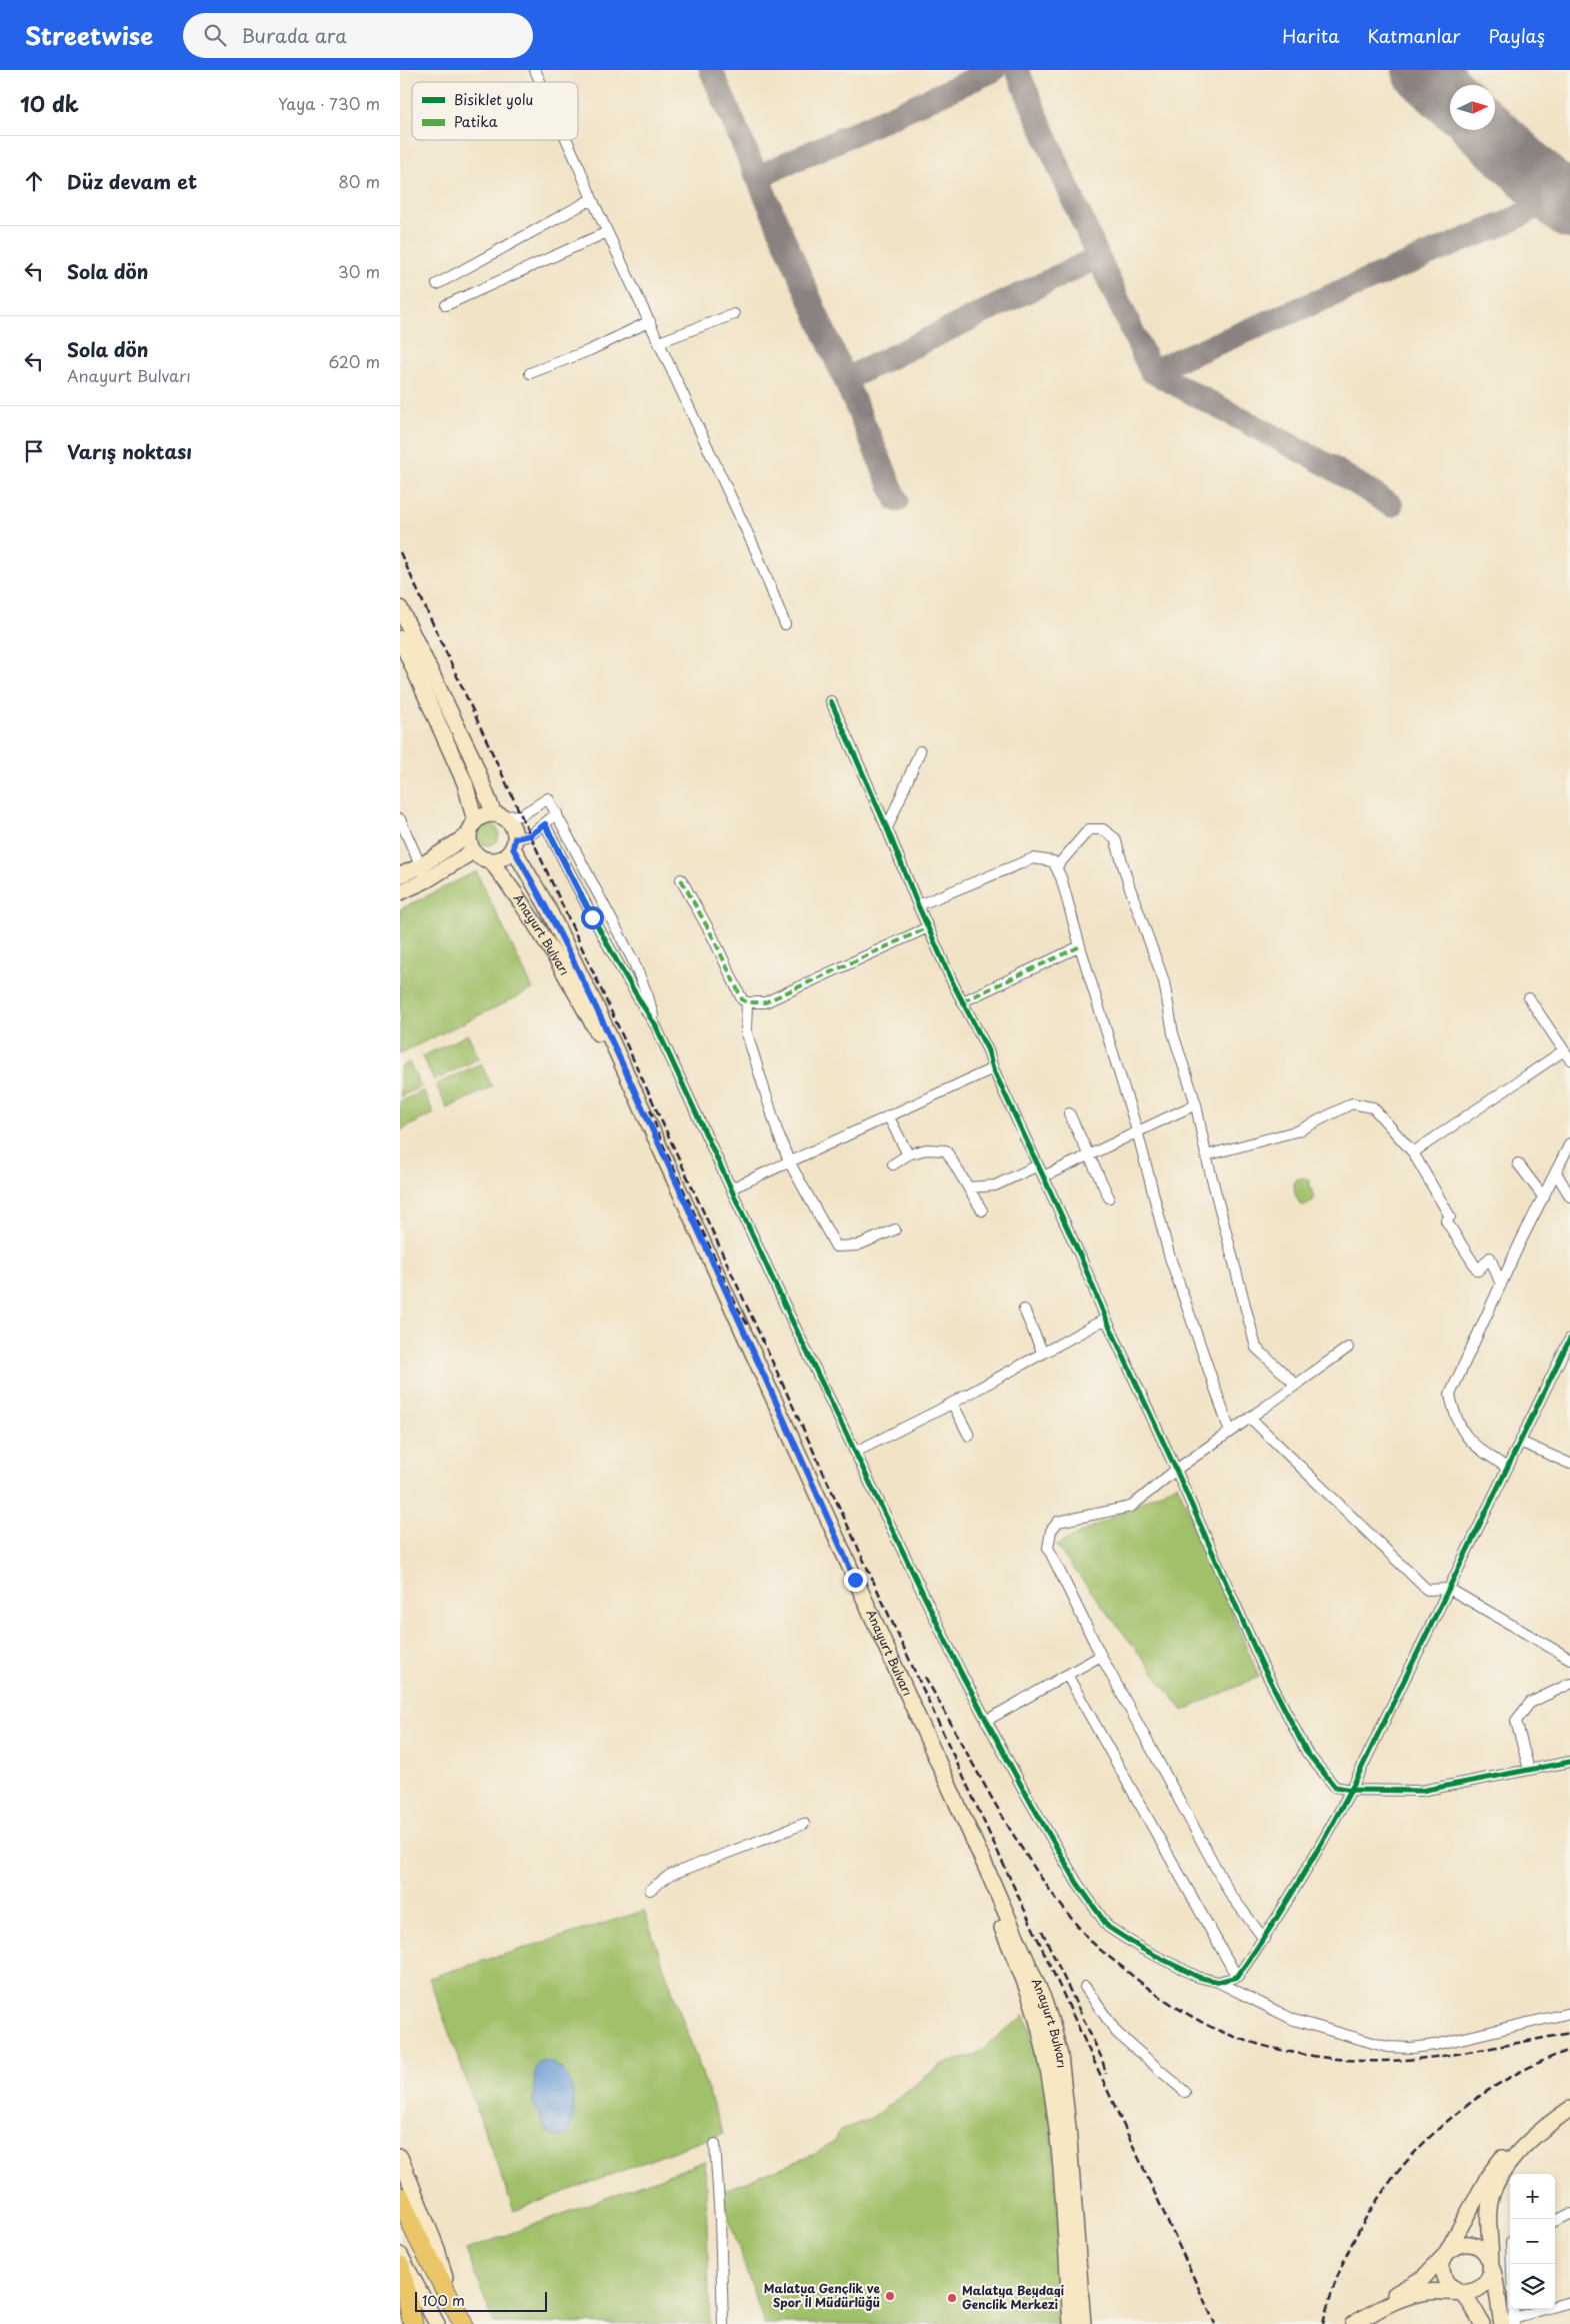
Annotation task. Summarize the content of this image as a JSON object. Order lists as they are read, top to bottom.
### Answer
{
  "streets": {
    "main road": ["Anayurt Bulvarı"]
  },
  "places": ["Malatya Gençlik ve Spor İl Müdürlüğü", "Malatya Beydagi Genclik Merkezi"],
  "legend": ["Bisiklet yolu", "Patika"],
  "scale_bar": "100 m",
  "north": "right",
  "page": {
    "header": "Streetwise",
    "search": "Burada ara",
    "nav": ["Harita", "Katmanlar", "Paylaş"],
    "heading": ["10 dk", "Yaya · 730 m"],
    "list": [
      ["Düz devam et", "80 m"],
      ["Sola dön", "30 m"],
      ["Sola dön", "Anayurt Bulvarı", "620 m"],
      "Varış noktası"
    ],
    "map_buttons": ["+", "−"],
    "scale": "100 m"
  }
}
